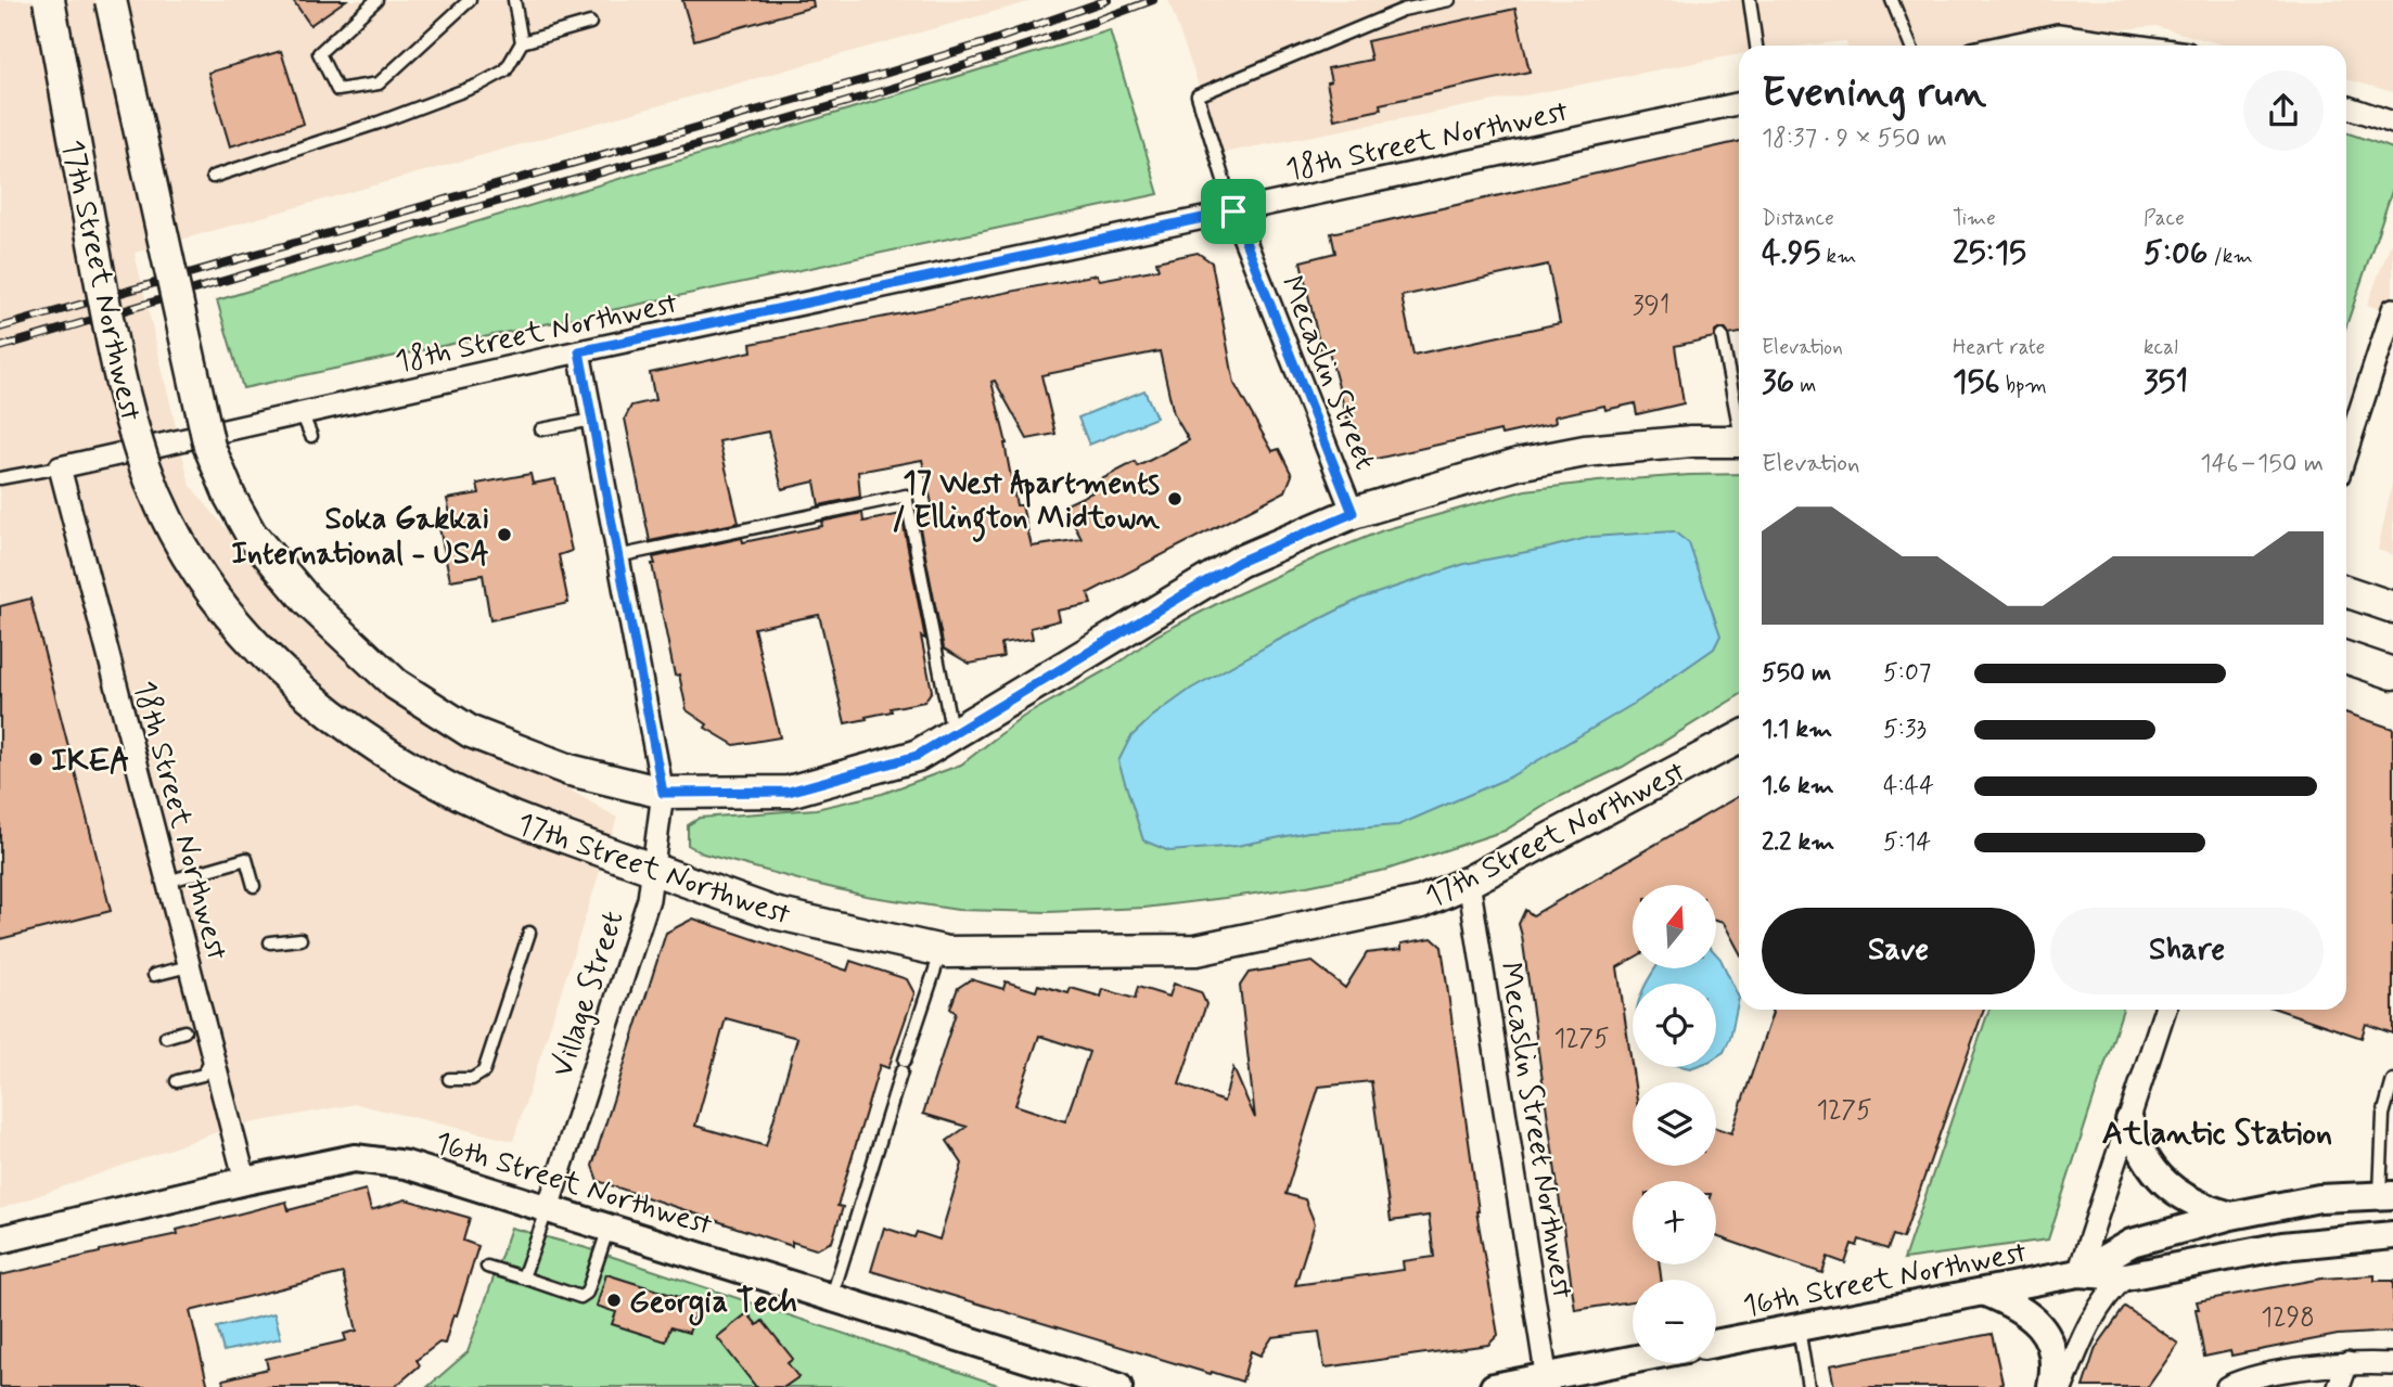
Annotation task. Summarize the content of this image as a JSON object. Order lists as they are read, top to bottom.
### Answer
{
  "streets": {
    "main road": ["17th Street Northwest"],
    "street": [
      "18th Street Northwest",
      "Mecaslin Street",
      "Village Street",
      "Mecaslin Street Northwest",
      "16th Street Northwest"
    ]
  },
  "crossings": [
    ["18th Street Northwest", "Mecaslin Street"],
    ["18th Street Northwest", "Village Street"],
    ["18th Street Northwest", "16th Street Northwest"],
    ["17th Street Northwest", "Village Street"],
    ["17th Street Northwest", "Mecaslin Street Northwest"],
    ["Village Street", "16th Street Northwest"]
  ],
  "districts": ["Atlantic Station"],
  "places": [
    "17 West Apartments / Ellington Midtown",
    "Soka Gakkai International - USA",
    "IKEA",
    "Georgia Tech"
  ],
  "house_numbers": [
    "391",
    "1275",
    "1275",
    "1298"
  ],
  "north": "top",
  "page": {
    "heading": ["Evening run", "18:37 · 9 × 550 m"],
    "stats": [
      ["Distance", "4.95 km"],
      ["Time", "25:15"],
      ["Pace", "5:06 /km"],
      ["Elevation", "36 m"],
      ["Heart rate", "156 bpm"],
      ["kcal", "351"]
    ],
    "chart": ["Elevation", "146–150 m"],
    "list": [
      {
        "name": "550 m",
        "note": "5:07"
      },
      {
        "name": "1.1 km",
        "note": "5:33"
      },
      {
        "name": "1.6 km",
        "note": "4:44"
      },
      {
        "name": "2.2 km",
        "note": "5:14"
      }
    ],
    "map_buttons": ["+", "−"],
    "buttons": ["Save", "Share"]
  }
}
